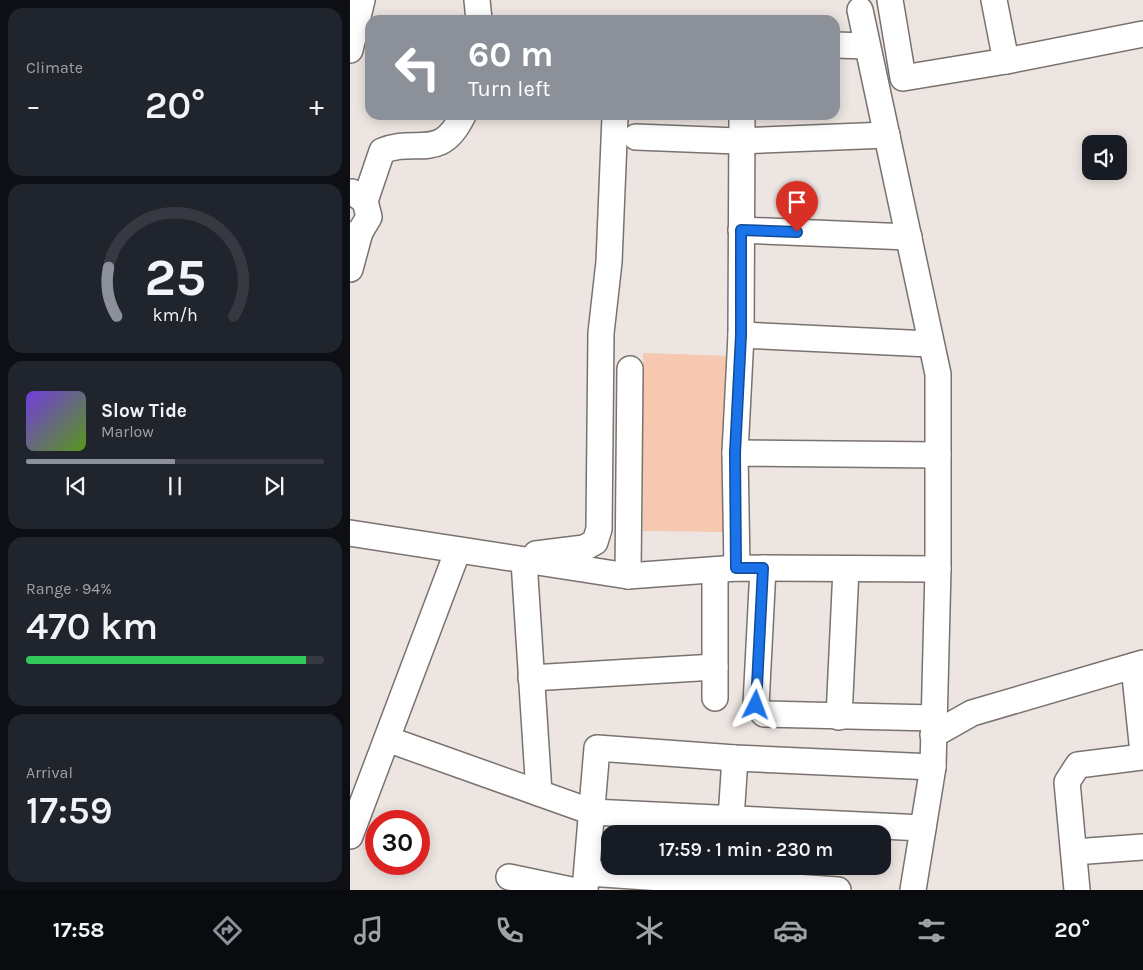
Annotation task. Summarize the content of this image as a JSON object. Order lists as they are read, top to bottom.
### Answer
{
  "page": {
    "tile": [
      "Climate",
      ["Range · 94%", "470 km"],
      ["Arrival", "17:59"]
    ],
    "turn": ["60 m", "Turn left"],
    "heat": ["−", "20°", "+"],
    "song": ["Slow Tide", "Marlow"],
    "limit": "30",
    "trip": "17:59 · 1 min · 230 m",
    "tabs": ["17:58", "20°"],
    "gauge": ["25", "km/h"]
  }
}
